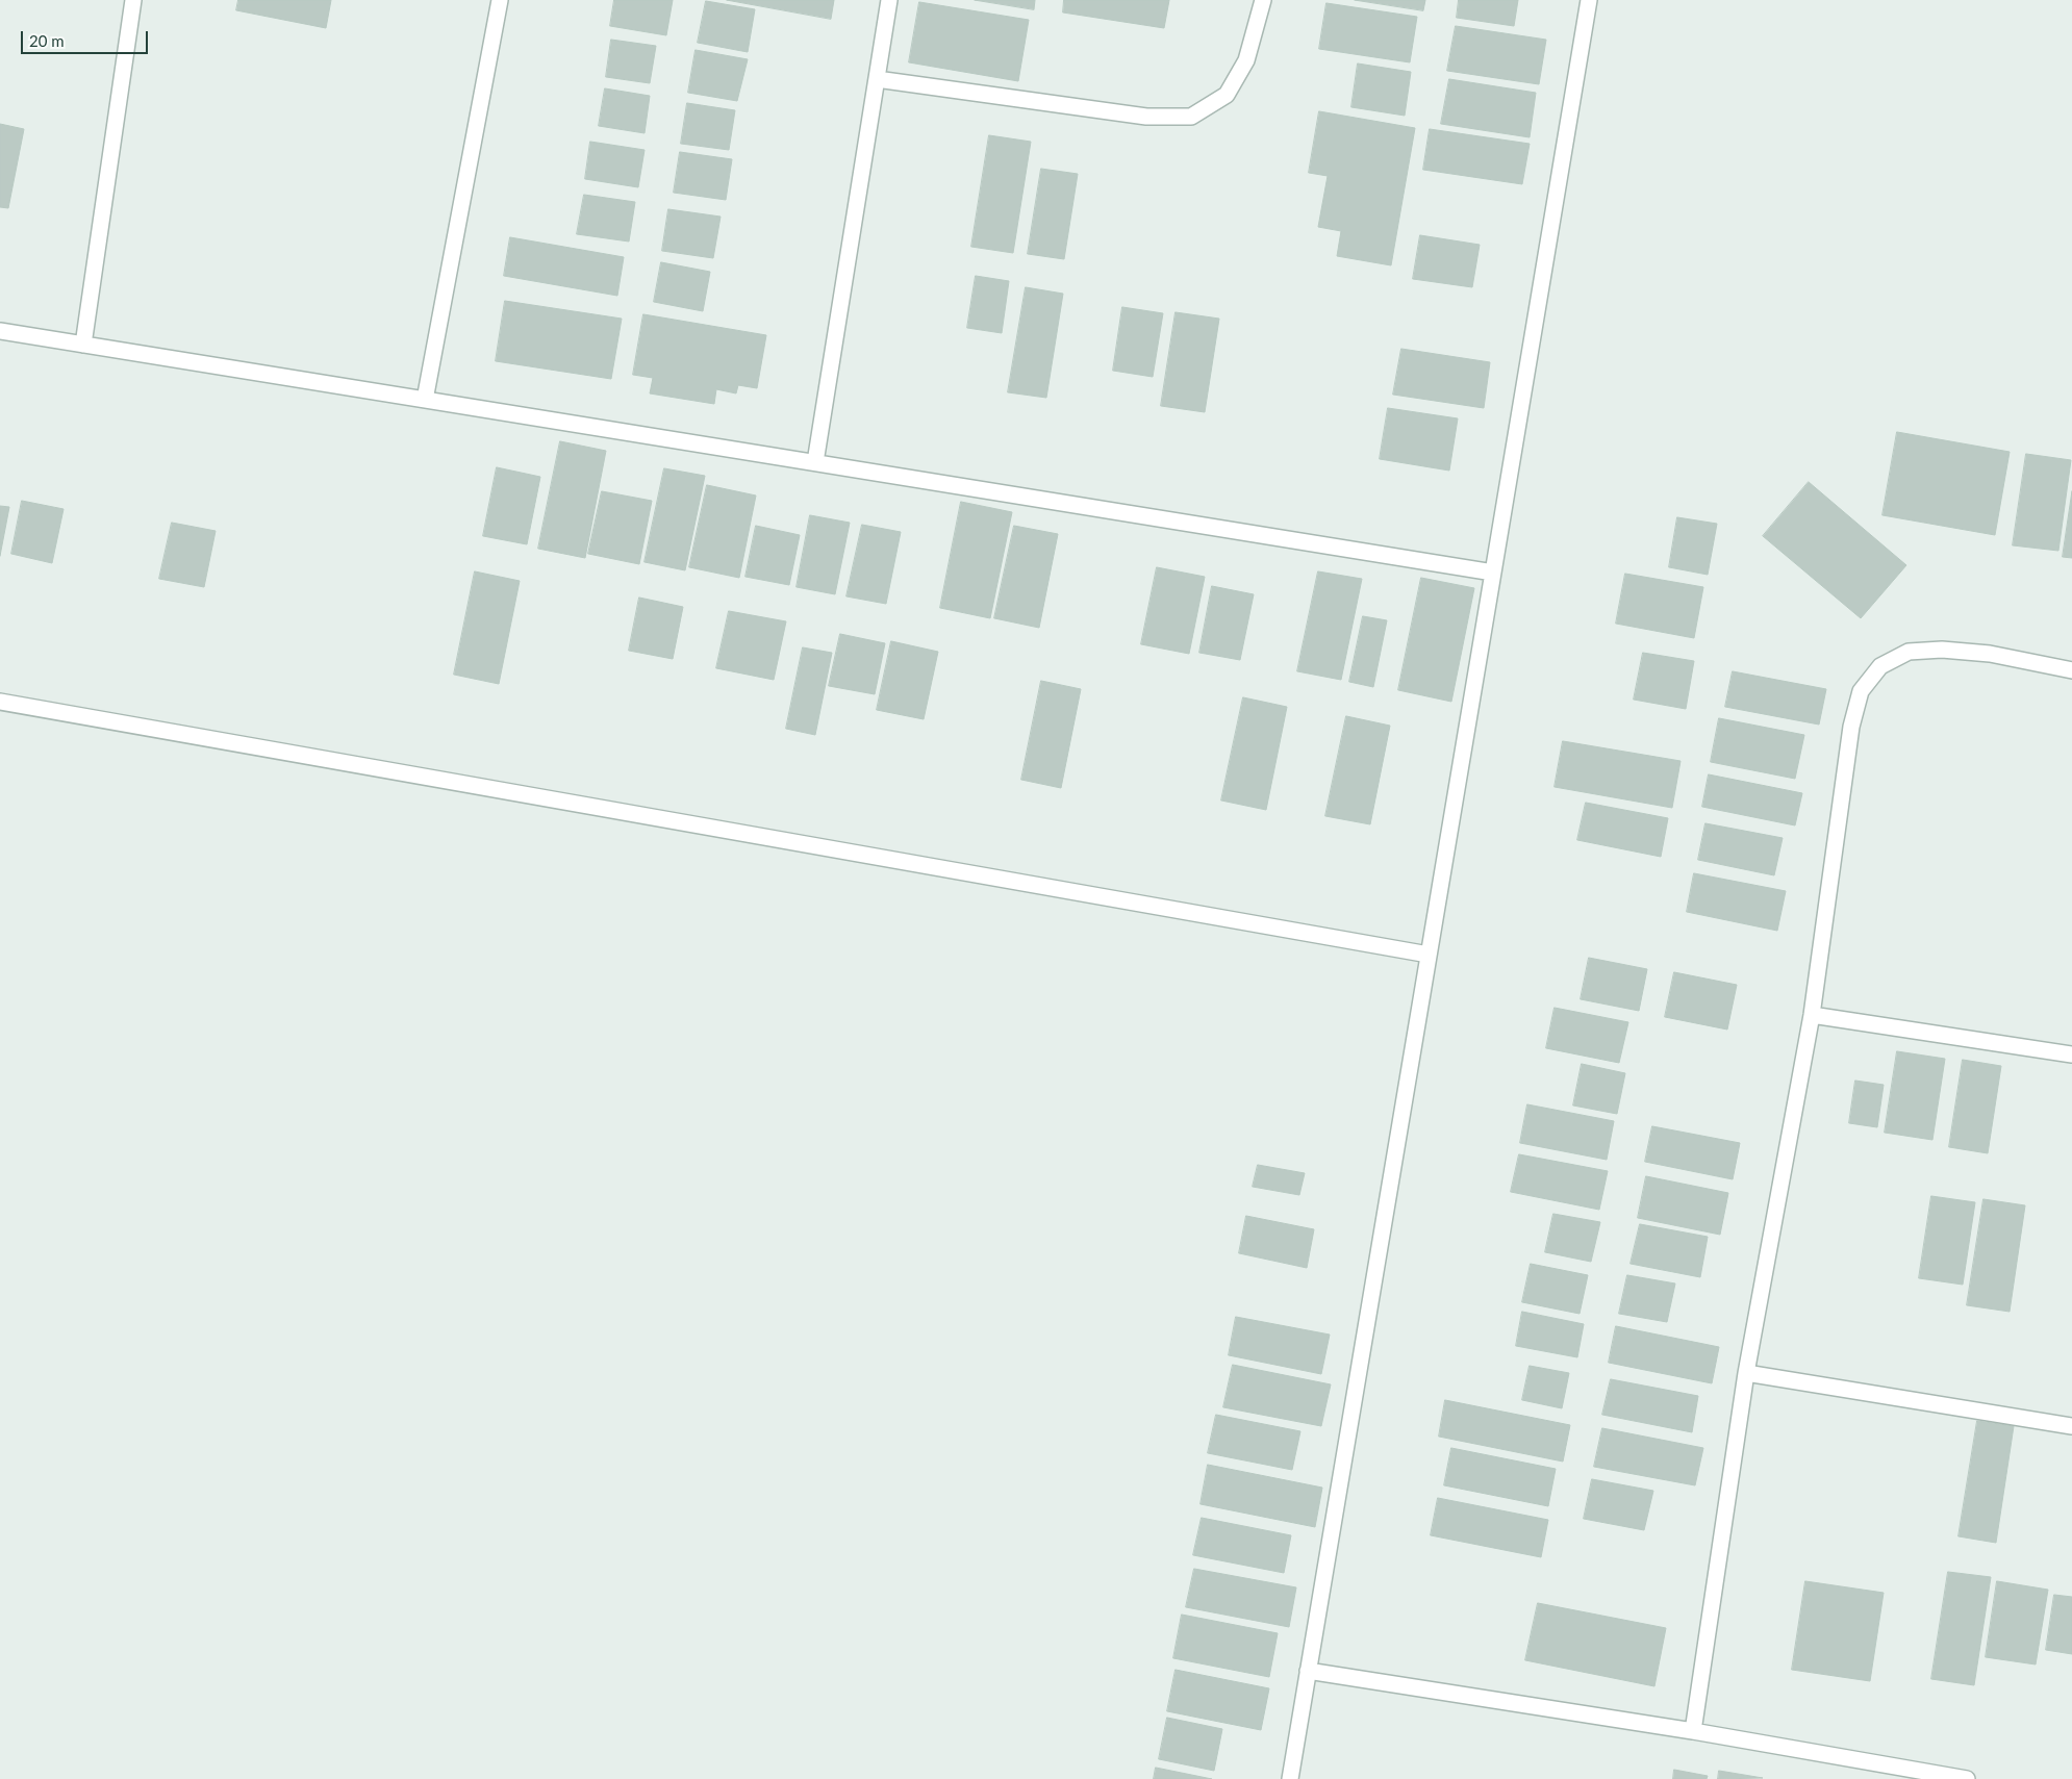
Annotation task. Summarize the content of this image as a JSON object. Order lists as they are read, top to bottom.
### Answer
{
  "scale_bar": "20 m"
}
